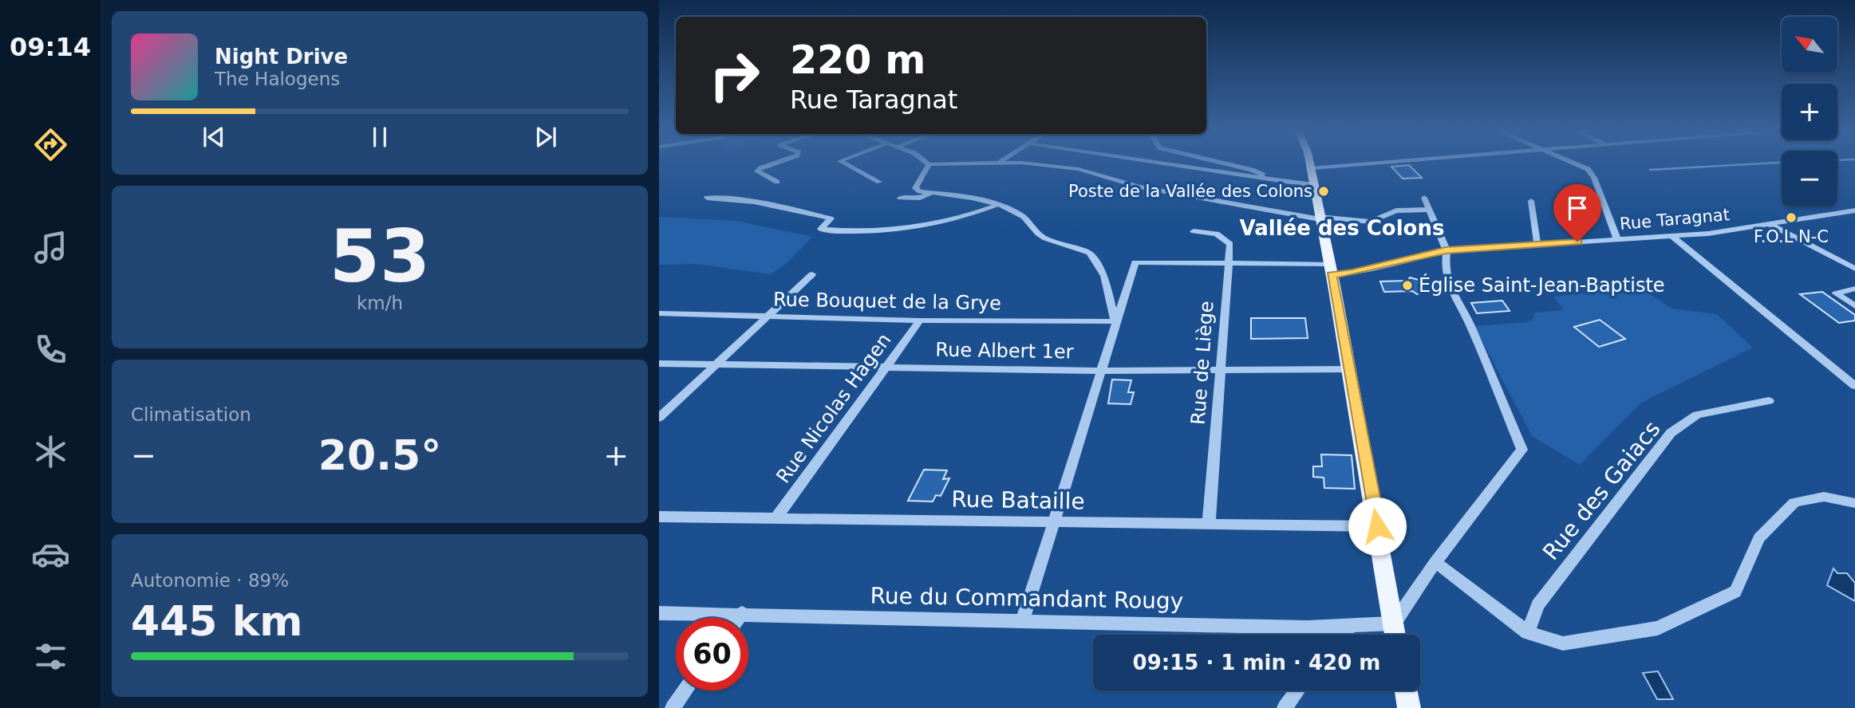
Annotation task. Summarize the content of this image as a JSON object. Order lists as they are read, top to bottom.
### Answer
{
  "streets": {
    "street": [
      "Rue Taragnat",
      "Rue Bouquet de la Grye",
      "Rue Albert 1er",
      "Rue de Liège",
      "Rue Nicolas Hagen",
      "Rue des Gaiacs",
      "Rue Bataille",
      "Rue du Commandant Rougy"
    ]
  },
  "crossings": [
    ["Rue Taragnat", "Rue Bouquet de la Grye"],
    ["Rue Taragnat", "Rue de Liège"],
    ["Rue Bouquet de la Grye", "Rue Nicolas Hagen"],
    ["Rue Albert 1er", "Rue de Liège"],
    ["Rue Albert 1er", "Rue Nicolas Hagen"],
    ["Rue de Liège", "Rue Bataille"],
    ["Rue Nicolas Hagen", "Rue Bataille"]
  ],
  "districts": ["Vallée des Colons"],
  "places": ["Poste de la Vallée des Colons", "F.O.L N-C", "Église Saint-Jean-Baptiste"],
  "north": "top left",
  "page": {
    "tabs": "09:14",
    "map_buttons": ["+", "−"],
    "turn": ["220 m", "Rue Taragnat"],
    "song": ["Night Drive", "The Halogens"],
    "tile": [
      ["53", "km/h"],
      "Climatisation",
      ["Autonomie · 89%", "445 km"]
    ],
    "heat": ["−", "20.5°", "+"],
    "limit": "60",
    "trip": "09:15 · 1 min · 420 m"
  }
}
